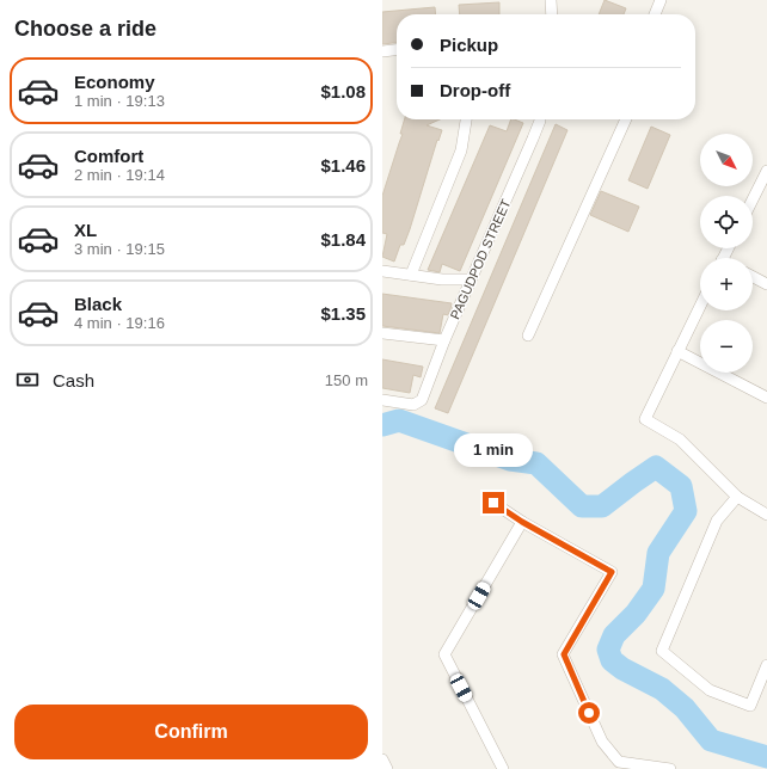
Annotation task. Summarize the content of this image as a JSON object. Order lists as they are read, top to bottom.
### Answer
{
  "streets": {
    "street": ["PAGUDPOD STREET"]
  },
  "north": "bottom right",
  "page": {
    "heading": "Choose a ride",
    "banner": ["Pickup", "Drop-off"],
    "list": [
      {
        "name": "Economy",
        "note": "1 min · 19:13",
        "value": "$1.08"
      },
      {
        "name": "Comfort",
        "note": "2 min · 19:14",
        "value": "$1.46"
      },
      {
        "name": "XL",
        "note": "3 min · 19:15",
        "value": "$1.84"
      },
      {
        "name": "Black",
        "note": "4 min · 19:16",
        "value": "$1.35"
      }
    ],
    "map_buttons": ["+", "−"],
    "pay": ["Cash", "150 m"],
    "bubble": "1 min",
    "buttons": "Confirm"
  }
}
